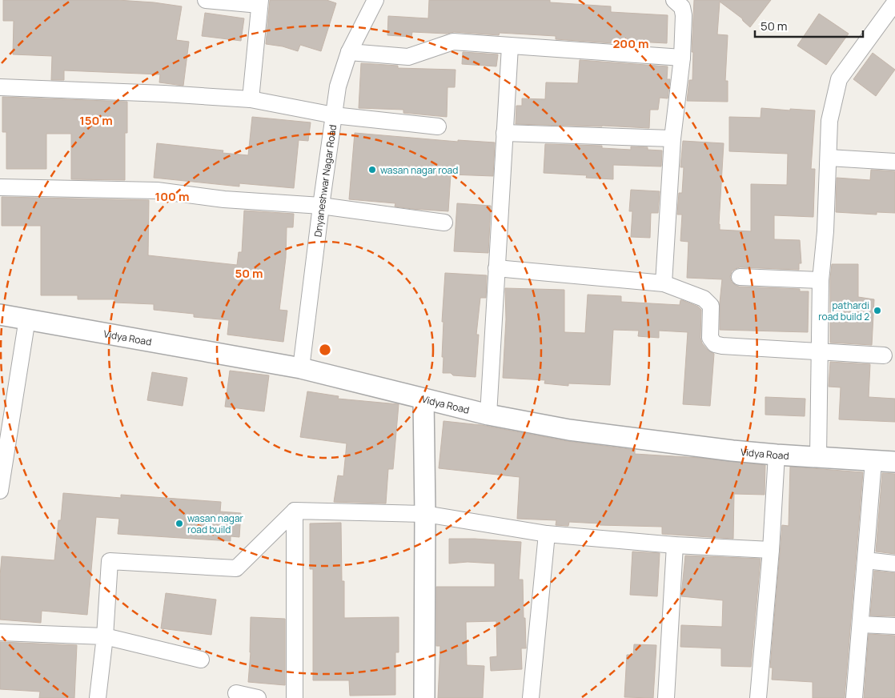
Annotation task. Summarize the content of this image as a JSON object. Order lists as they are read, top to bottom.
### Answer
{
  "streets": {
    "street": ["Dnyaneshwar Nagar Road", "Vidya Road"]
  },
  "crossings": [
    ["Dnyaneshwar Nagar Road", "Vidya Road"]
  ],
  "places": ["wasan nagar road", "pathardi road build 2", "wasan nagar road build"],
  "scale_bar": "50 m",
  "rings": [
    "200 m",
    "150 m",
    "100 m",
    "50 m"
  ]
}
